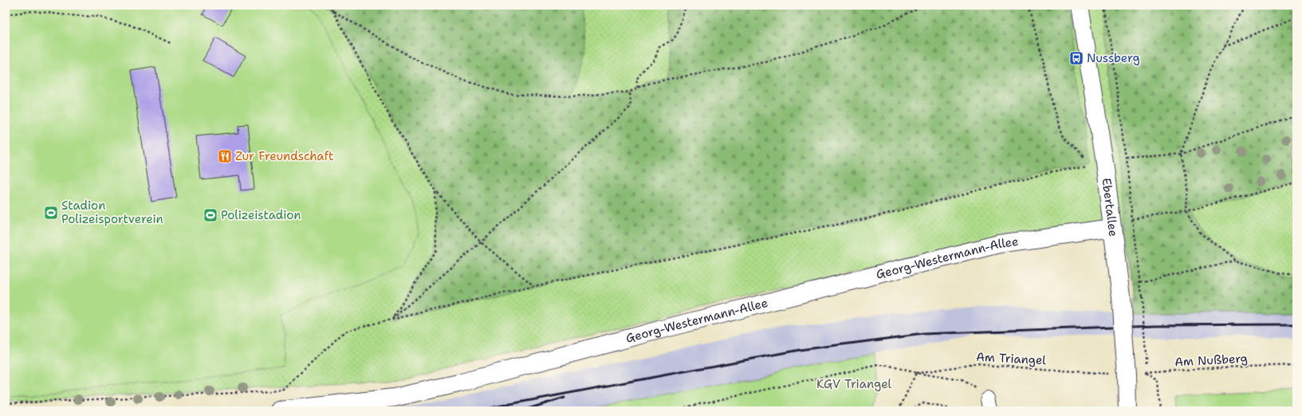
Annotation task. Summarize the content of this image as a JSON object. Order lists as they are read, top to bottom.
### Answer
{
  "streets": {
    "street": ["Ebertallee", "Georg-Westermann-Allee"],
    "path": ["Am Triangel", "Am Nußberg"]
  },
  "crossings": [
    ["Ebertallee", "Georg-Westermann-Allee"],
    ["Ebertallee", "Am Triangel"],
    ["Ebertallee", "Am Nußberg"],
    ["Am Triangel", "Am Nußberg"]
  ],
  "parks": ["KGV Triangel"],
  "places": {
    "bus stop": ["Nussberg"],
    "restaurant": ["Zur Freundschaft"],
    "sports": ["Stadion Polizeisportverein", "Polizeistadion"]
  }
}
